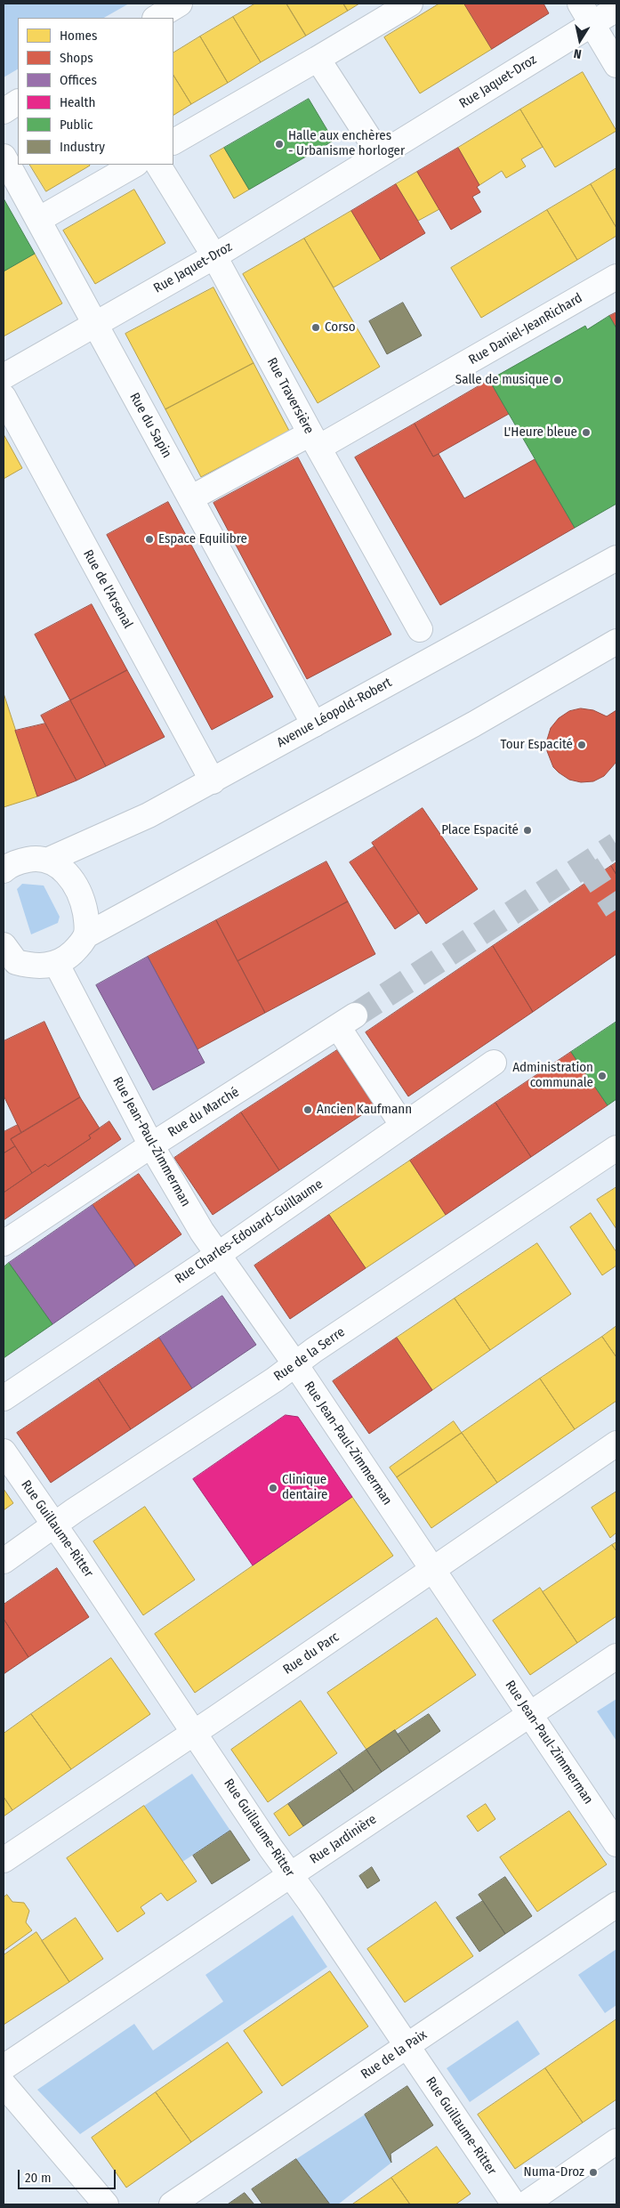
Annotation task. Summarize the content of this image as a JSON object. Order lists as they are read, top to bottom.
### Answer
{
  "streets": {
    "street": [
      "Rue Jaquet-Droz",
      "Rue Daniel-JeanRichard",
      "Rue Traversière",
      "Rue du Sapin",
      "Rue de l'Arsenal",
      "Avenue Léopold-Robert",
      "Rue du Marché",
      "Rue Jean-Paul-Zimmerman",
      "Rue Charles-Edouard-Guillaume",
      "Rue de la Serre",
      "Rue Guillaume-Ritter",
      "Rue du Parc",
      "Rue Jardinière",
      "Rue de la Paix"
    ]
  },
  "crossings": [
    ["Rue Jaquet-Droz", "Rue Traversière"],
    ["Rue Jaquet-Droz", "Rue du Sapin"],
    ["Rue Daniel-JeanRichard", "Rue Traversière"],
    ["Rue Daniel-JeanRichard", "Rue du Sapin"],
    ["Rue du Sapin", "Avenue Léopold-Robert"],
    ["Rue de l'Arsenal", "Avenue Léopold-Robert"],
    ["Rue du Marché", "Rue Jean-Paul-Zimmerman"],
    ["Rue du Marché", "Rue Charles-Edouard-Guillaume"],
    ["Rue Jean-Paul-Zimmerman", "Rue Charles-Edouard-Guillaume"],
    ["Rue Jean-Paul-Zimmerman", "Rue de la Serre"],
    ["Rue Jean-Paul-Zimmerman", "Rue du Parc"],
    ["Rue Jean-Paul-Zimmerman", "Rue Jardinière"],
    ["Rue de la Serre", "Rue Guillaume-Ritter"],
    ["Rue Guillaume-Ritter", "Rue du Parc"],
    ["Rue Guillaume-Ritter", "Rue Jardinière"],
    ["Rue Guillaume-Ritter", "Rue de la Paix"]
  ],
  "places": [
    "Halle aux enchères - Urbanisme horloger",
    "Corso",
    "Salle de musique",
    "L'Heure bleue",
    "Espace Equilibre",
    "Tour Espacité",
    "Place Espacité",
    "Administration communale",
    "Ancien Kaufmann",
    "Clinique dentaire",
    "Numa-Droz"
  ],
  "legend": [
    "Homes",
    "Shops",
    "Offices",
    "Health",
    "Public",
    "Industry"
  ],
  "scale_bar": "20 m",
  "north": "bottom"
}
